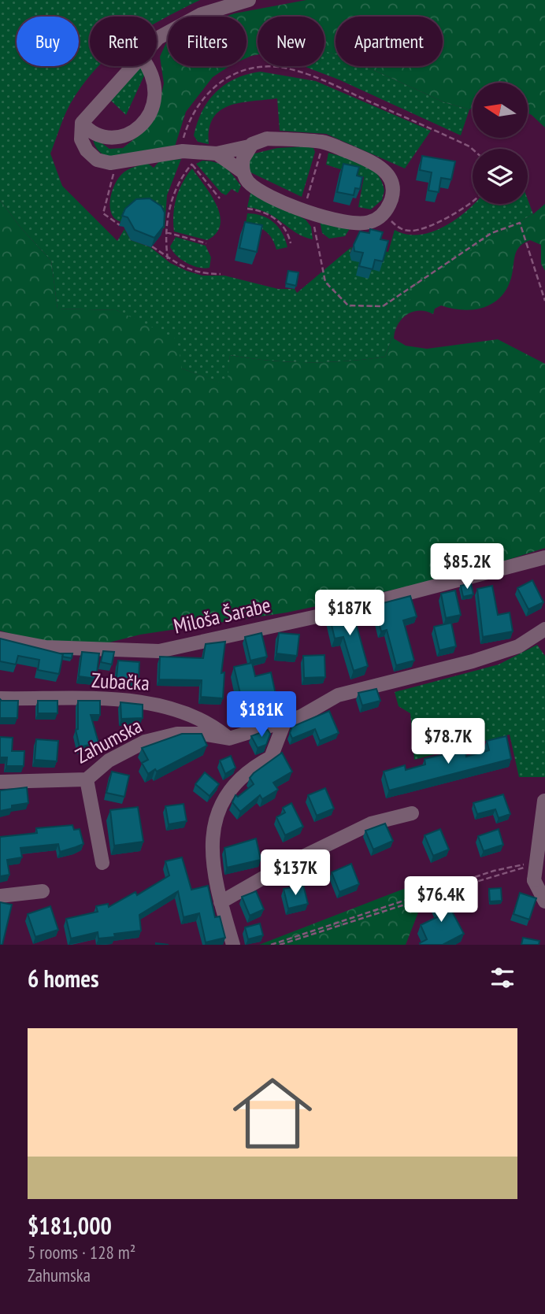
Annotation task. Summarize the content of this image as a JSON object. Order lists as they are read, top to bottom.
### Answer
{
  "streets": {
    "street": ["Miloša Šarabe", "Zubačka", "Zahumska"]
  },
  "crossings": [
    ["Zubačka", "Zahumska"]
  ],
  "north": "left",
  "page": {
    "chip": [
      "Buy",
      "Rent",
      "Filters",
      "New",
      "Apartment"
    ],
    "price": [
      "$85.2K",
      "$187K",
      "$181K",
      "$78.7K",
      "$137K",
      "$76.4K"
    ],
    "heading": "6 homes",
    "list": [
      {
        "name": "$181,000",
        "note": "5 rooms · 128 m² · Zahumska"
      }
    ]
  }
}
